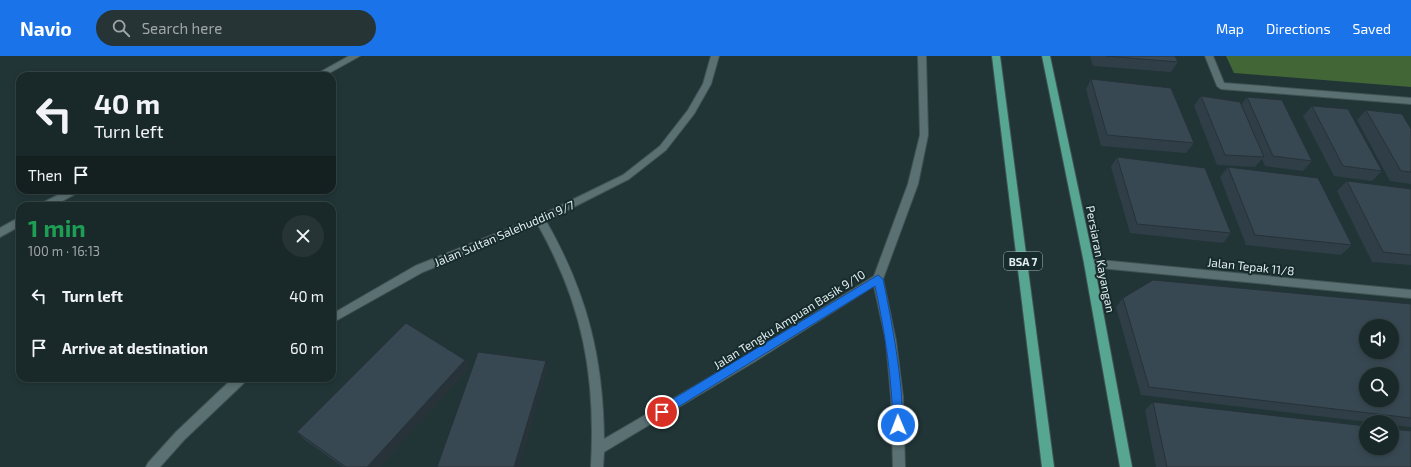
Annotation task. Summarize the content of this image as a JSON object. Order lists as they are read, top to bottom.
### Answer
{
  "streets": {
    "main road": ["Persiaran Kayangan", "BSA 7"],
    "street": ["Jalan Sultan Salehuddin 9/7", "Jalan Tepak 11/8", "Jalan Tengku Ampuan Basik 9/10"]
  },
  "crossings": [
    ["Persiaran Kayangan", "Jalan Tepak 11/8"]
  ],
  "page": {
    "header": "Navio",
    "search": "Search here",
    "nav": ["Map", "Directions", "Saved"],
    "turn": ["40 m", "Turn left"],
    "then": "Then",
    "heading": ["1 min", "100 m · 16:13"],
    "list": [
      {
        "name": "Turn left",
        "value": "40 m"
      },
      {
        "name": "Arrive at destination",
        "value": "60 m"
      }
    ]
  }
}
